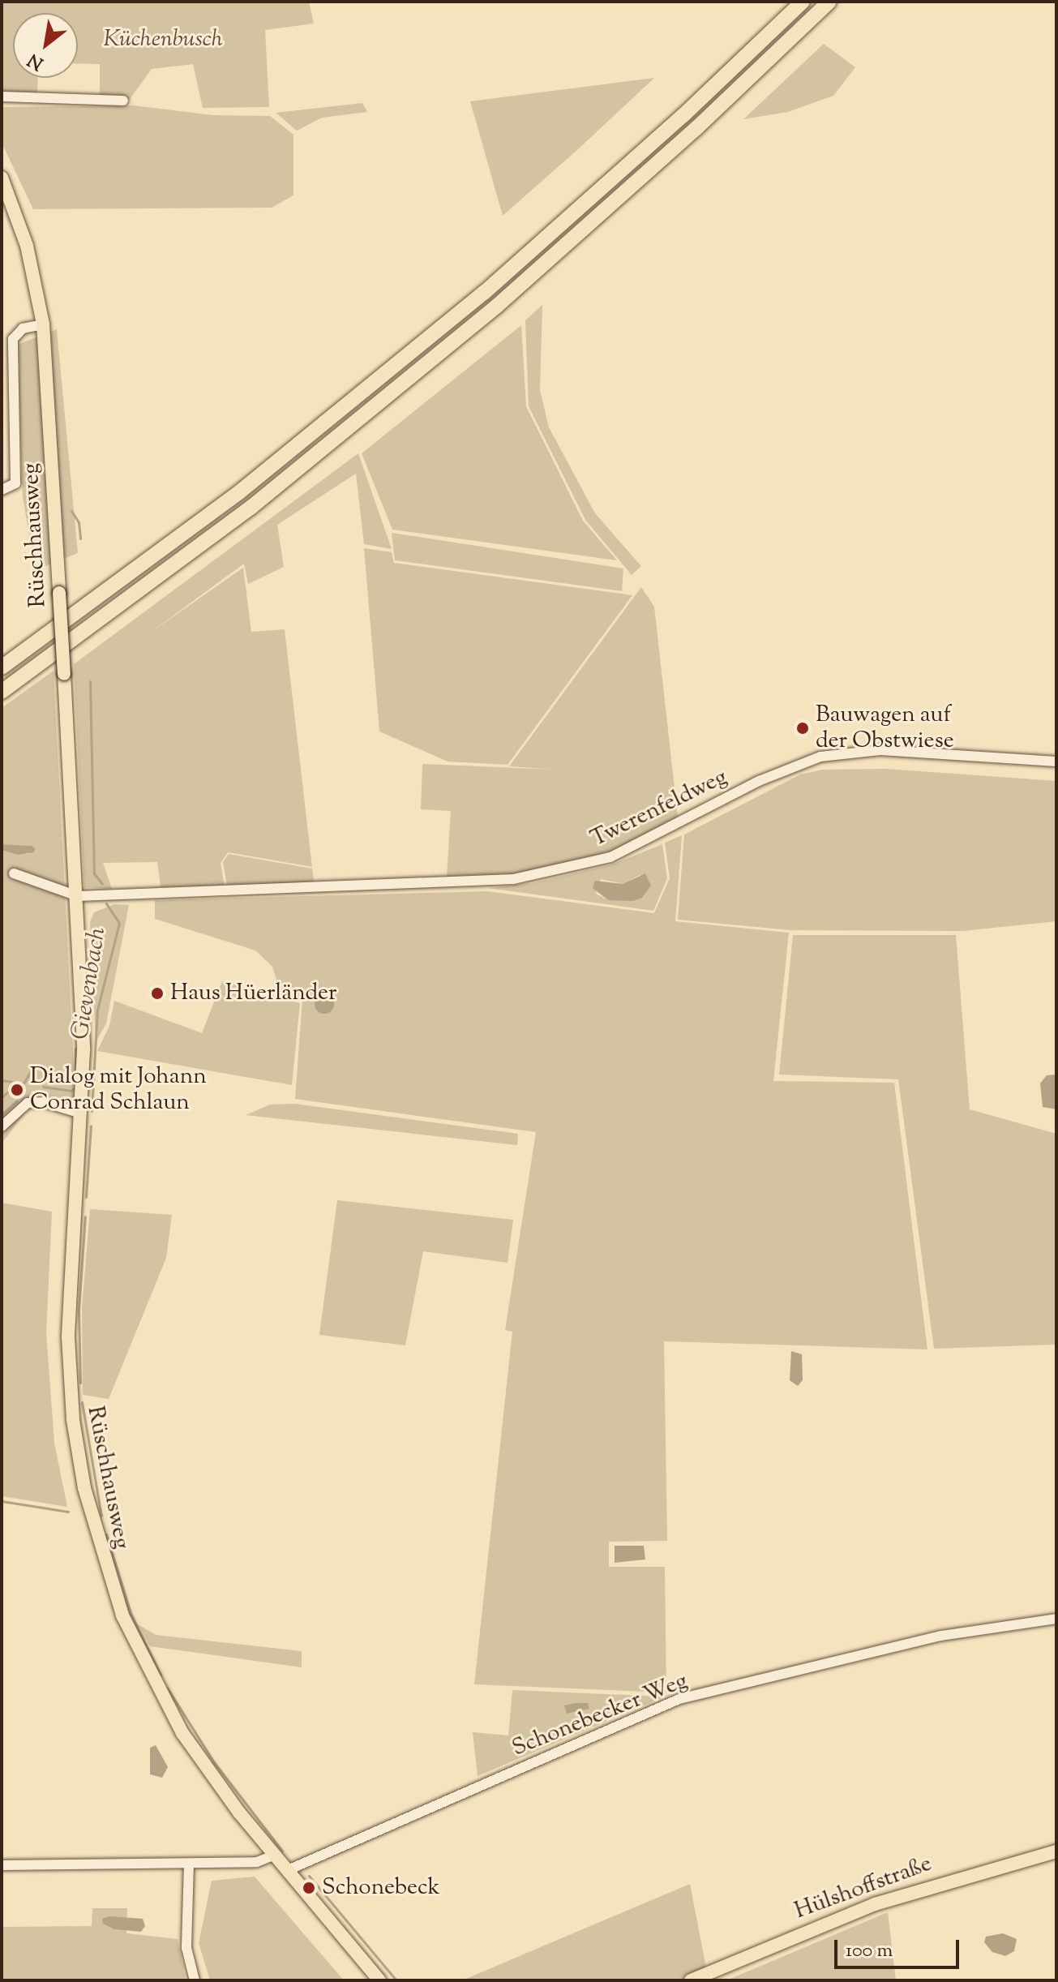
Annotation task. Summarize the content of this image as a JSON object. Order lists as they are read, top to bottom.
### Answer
{
  "streets": {
    "main road": ["Rüschhausweg", "Hülshoffstraße"],
    "street": ["Twerenfeldweg", "Schonebecker Weg"]
  },
  "crossings": [
    ["Rüschhausweg", "Twerenfeldweg"],
    ["Rüschhausweg", "Schonebecker Weg"]
  ],
  "water": ["Gievenbach"],
  "parks": ["Küchenbusch"],
  "places": [
    "Bauwagen auf der Obstwiese",
    "Haus Hüerländer",
    "Dialog mit Johann Conrad Schlaun",
    "Schonebeck"
  ],
  "scale_bar": "100 m",
  "north": "bottom left"
}
